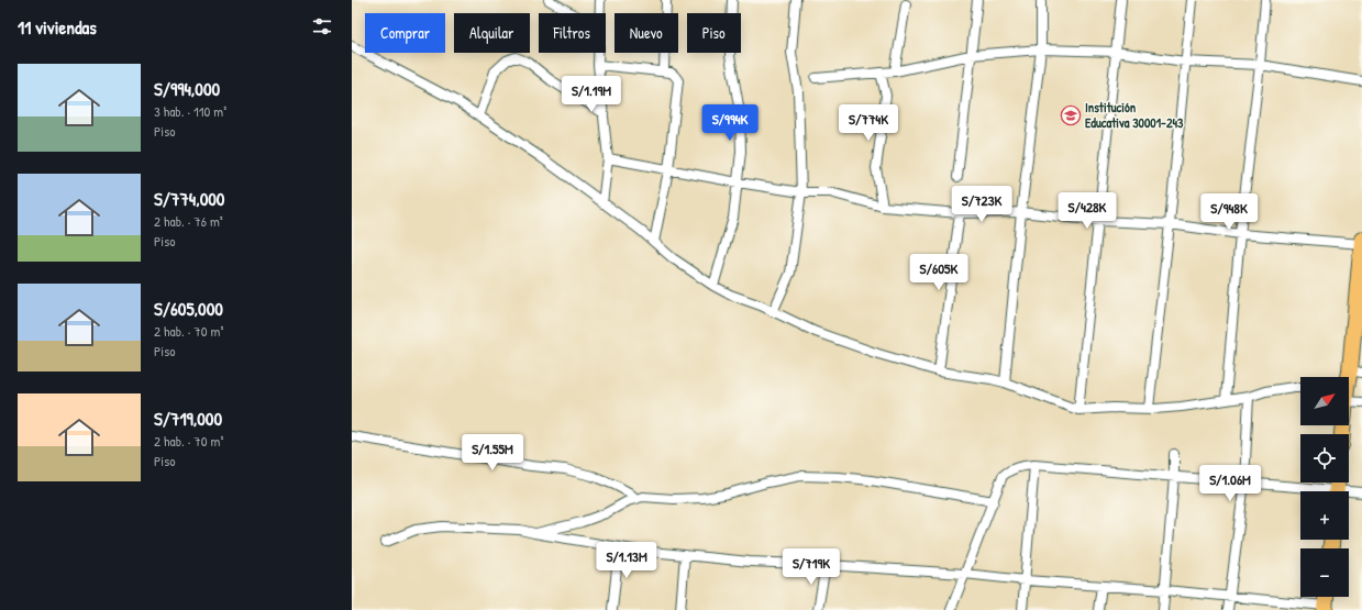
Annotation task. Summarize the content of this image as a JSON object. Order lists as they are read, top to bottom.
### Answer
{
  "places": {
    "school or university": ["Institución Educativa 30001-243"]
  },
  "north": "top right",
  "page": {
    "heading": "11 viviendas",
    "chip": [
      "Comprar",
      "Alquilar",
      "Filtros",
      "Nuevo",
      "Piso"
    ],
    "list": [
      {
        "name": "S/994,000",
        "note": "3 hab. · 110 m² · Piso"
      },
      {
        "name": "S/774,000",
        "note": "2 hab. · 76 m² · Piso"
      },
      {
        "name": "S/605,000",
        "note": "2 hab. · 70 m² · Piso"
      },
      {
        "name": "S/719,000",
        "note": "2 hab. · 70 m² · Piso"
      }
    ],
    "price": [
      "S/1.19M",
      "S/994K",
      "S/774K",
      "S/723K",
      "S/428K",
      "S/948K",
      "S/605K",
      "S/1.55M",
      "S/1.06M",
      "S/1.13M",
      "S/719K"
    ],
    "map_buttons": ["+", "−"]
  }
}
